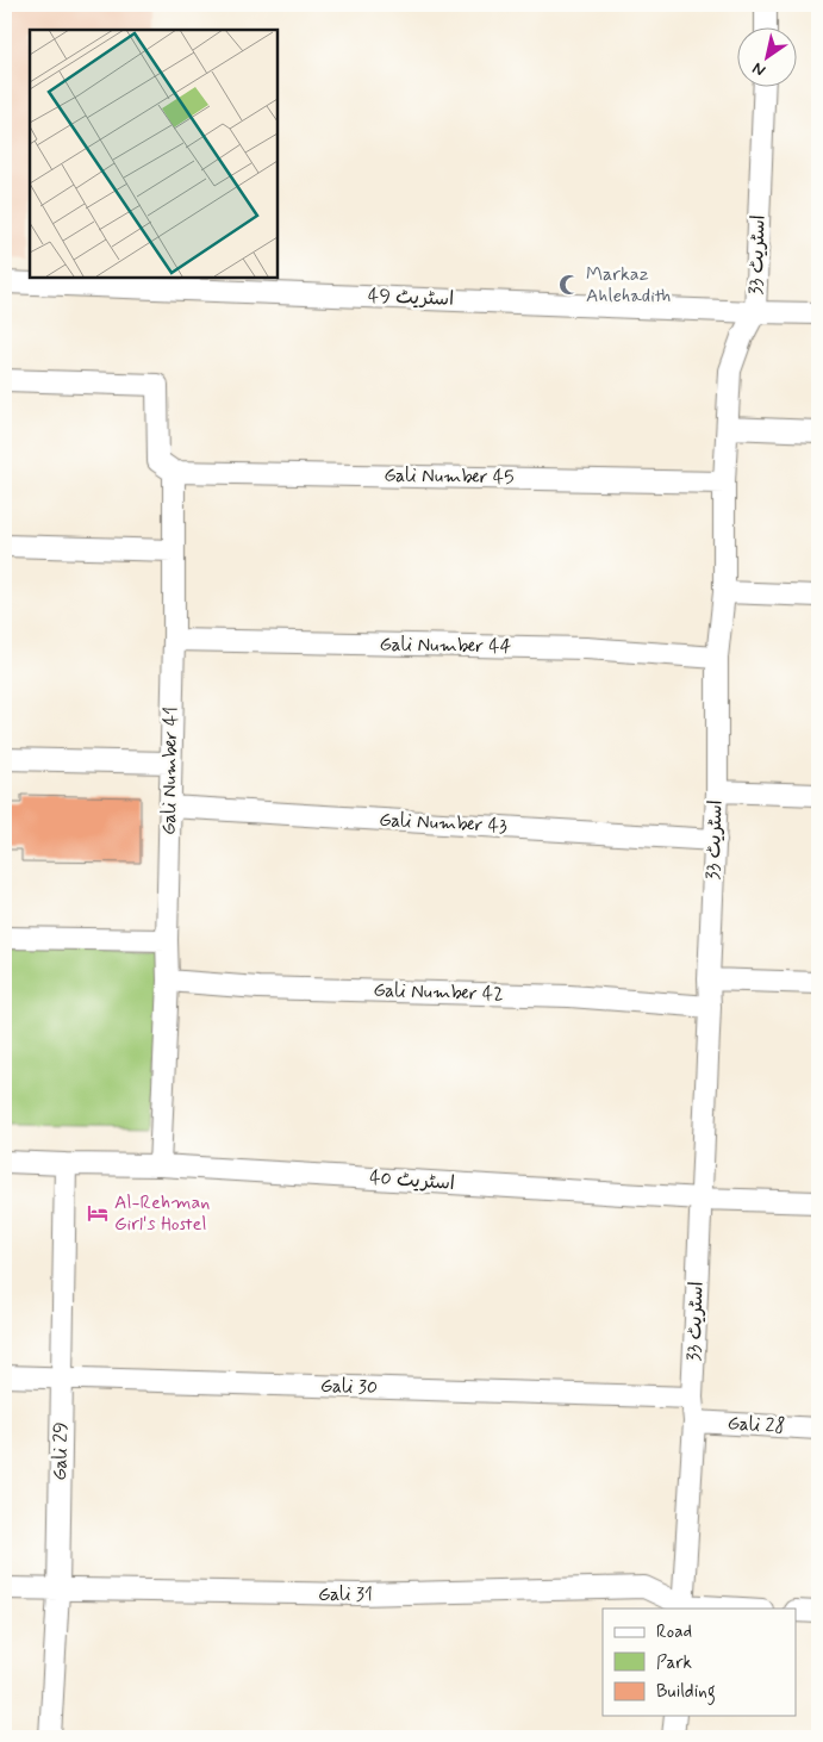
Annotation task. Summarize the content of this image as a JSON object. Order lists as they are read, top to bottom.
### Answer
{
  "streets": {
    "street": [
      "اسٹریٹ 33",
      "اسٹریٹ 49",
      "Gali Number 45",
      "Gali Number 44",
      "Gali Number 41",
      "Gali Number 43",
      "Gali Number 42",
      "اسٹریٹ 40",
      "Gali 30",
      "Gali 28",
      "Gali 29",
      "Gali 31"
    ]
  },
  "crossings": [
    ["اسٹریٹ 33", "اسٹریٹ 49"],
    ["اسٹریٹ 33", "Gali Number 45"],
    ["اسٹریٹ 33", "Gali Number 44"],
    ["اسٹریٹ 33", "Gali Number 43"],
    ["اسٹریٹ 33", "Gali Number 42"],
    ["اسٹریٹ 33", "اسٹریٹ 40"],
    ["اسٹریٹ 33", "Gali 30"],
    ["اسٹریٹ 33", "Gali 28"],
    ["اسٹریٹ 33", "Gali 31"],
    ["Gali Number 45", "Gali Number 41"],
    ["Gali Number 44", "Gali Number 41"],
    ["Gali Number 41", "Gali Number 43"],
    ["Gali Number 41", "Gali Number 42"],
    ["Gali Number 41", "اسٹریٹ 40"],
    ["اسٹریٹ 40", "Gali 29"],
    ["Gali 30", "Gali 29"],
    ["Gali 29", "Gali 31"]
  ],
  "places": {
    "mosque": ["Markaz Ahlehadith"],
    "hotel": ["Al-Rehman Girl's Hostel"]
  },
  "legend": ["Road", "Park", "Building"],
  "north": "bottom left"
}
